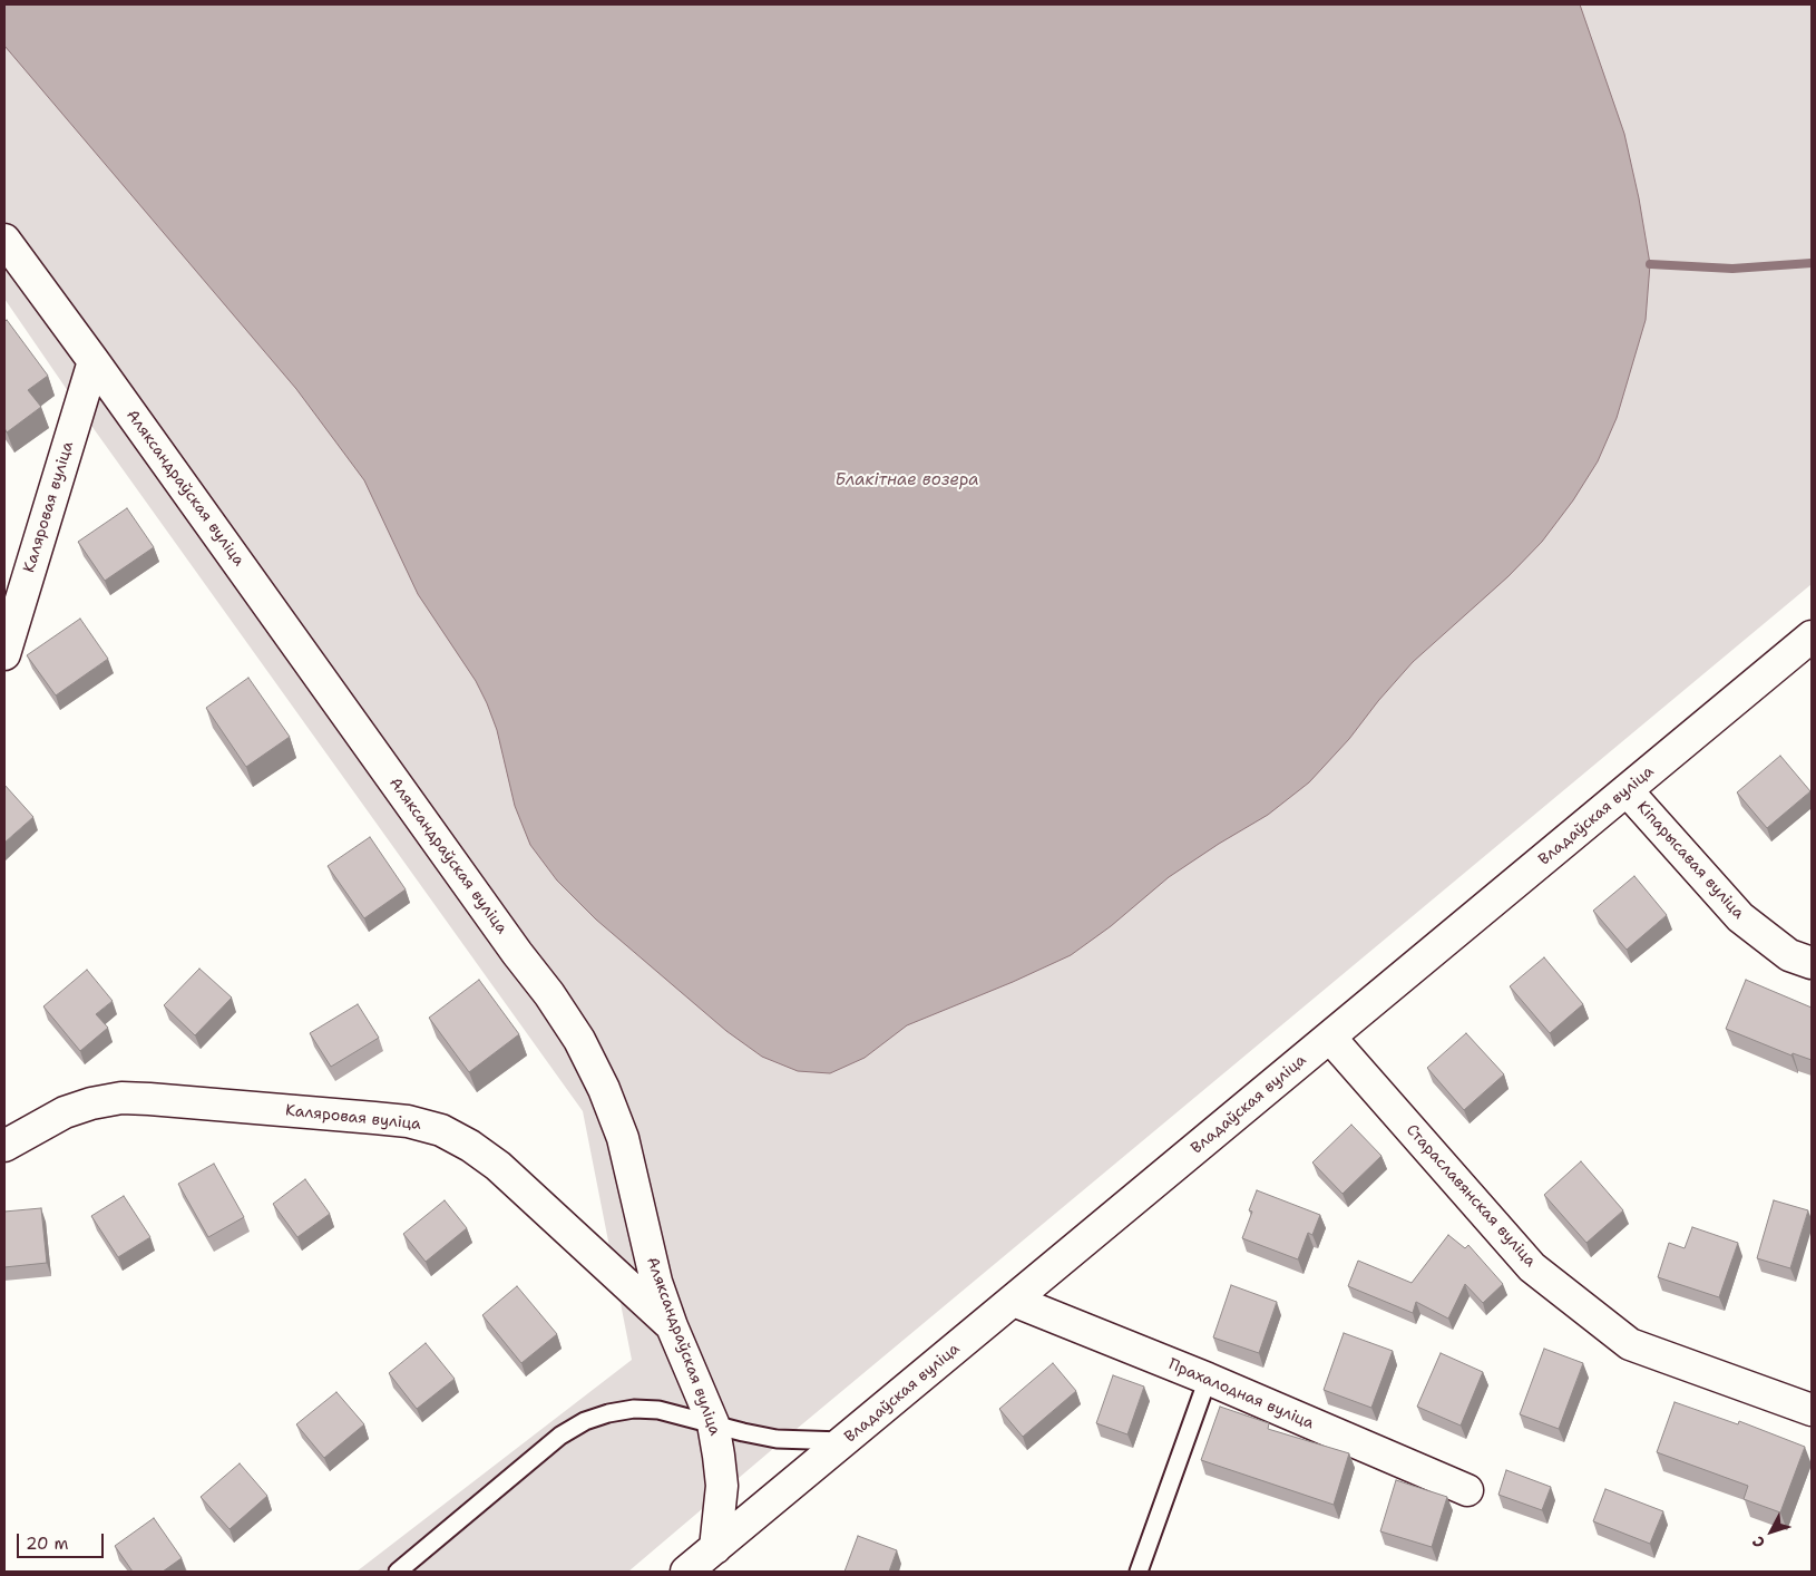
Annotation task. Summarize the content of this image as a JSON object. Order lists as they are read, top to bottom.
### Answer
{
  "streets": {
    "street": [
      "Аляксандраўская вуліца",
      "Каляровая вуліца",
      "Владаўская вуліца",
      "Кіпарысавая вуліца",
      "Стараславянская вуліца",
      "Прахалодная вуліца"
    ]
  },
  "crossings": [
    ["Аляксандраўская вуліца", "Каляровая вуліца"],
    ["Аляксандраўская вуліца", "Владаўская вуліца"],
    ["Владаўская вуліца", "Кіпарысавая вуліца"],
    ["Владаўская вуліца", "Стараславянская вуліца"],
    ["Владаўская вуліца", "Прахалодная вуліца"]
  ],
  "water": ["Блакітнае возера"],
  "scale_bar": "20 m",
  "north": "bottom left"
}
